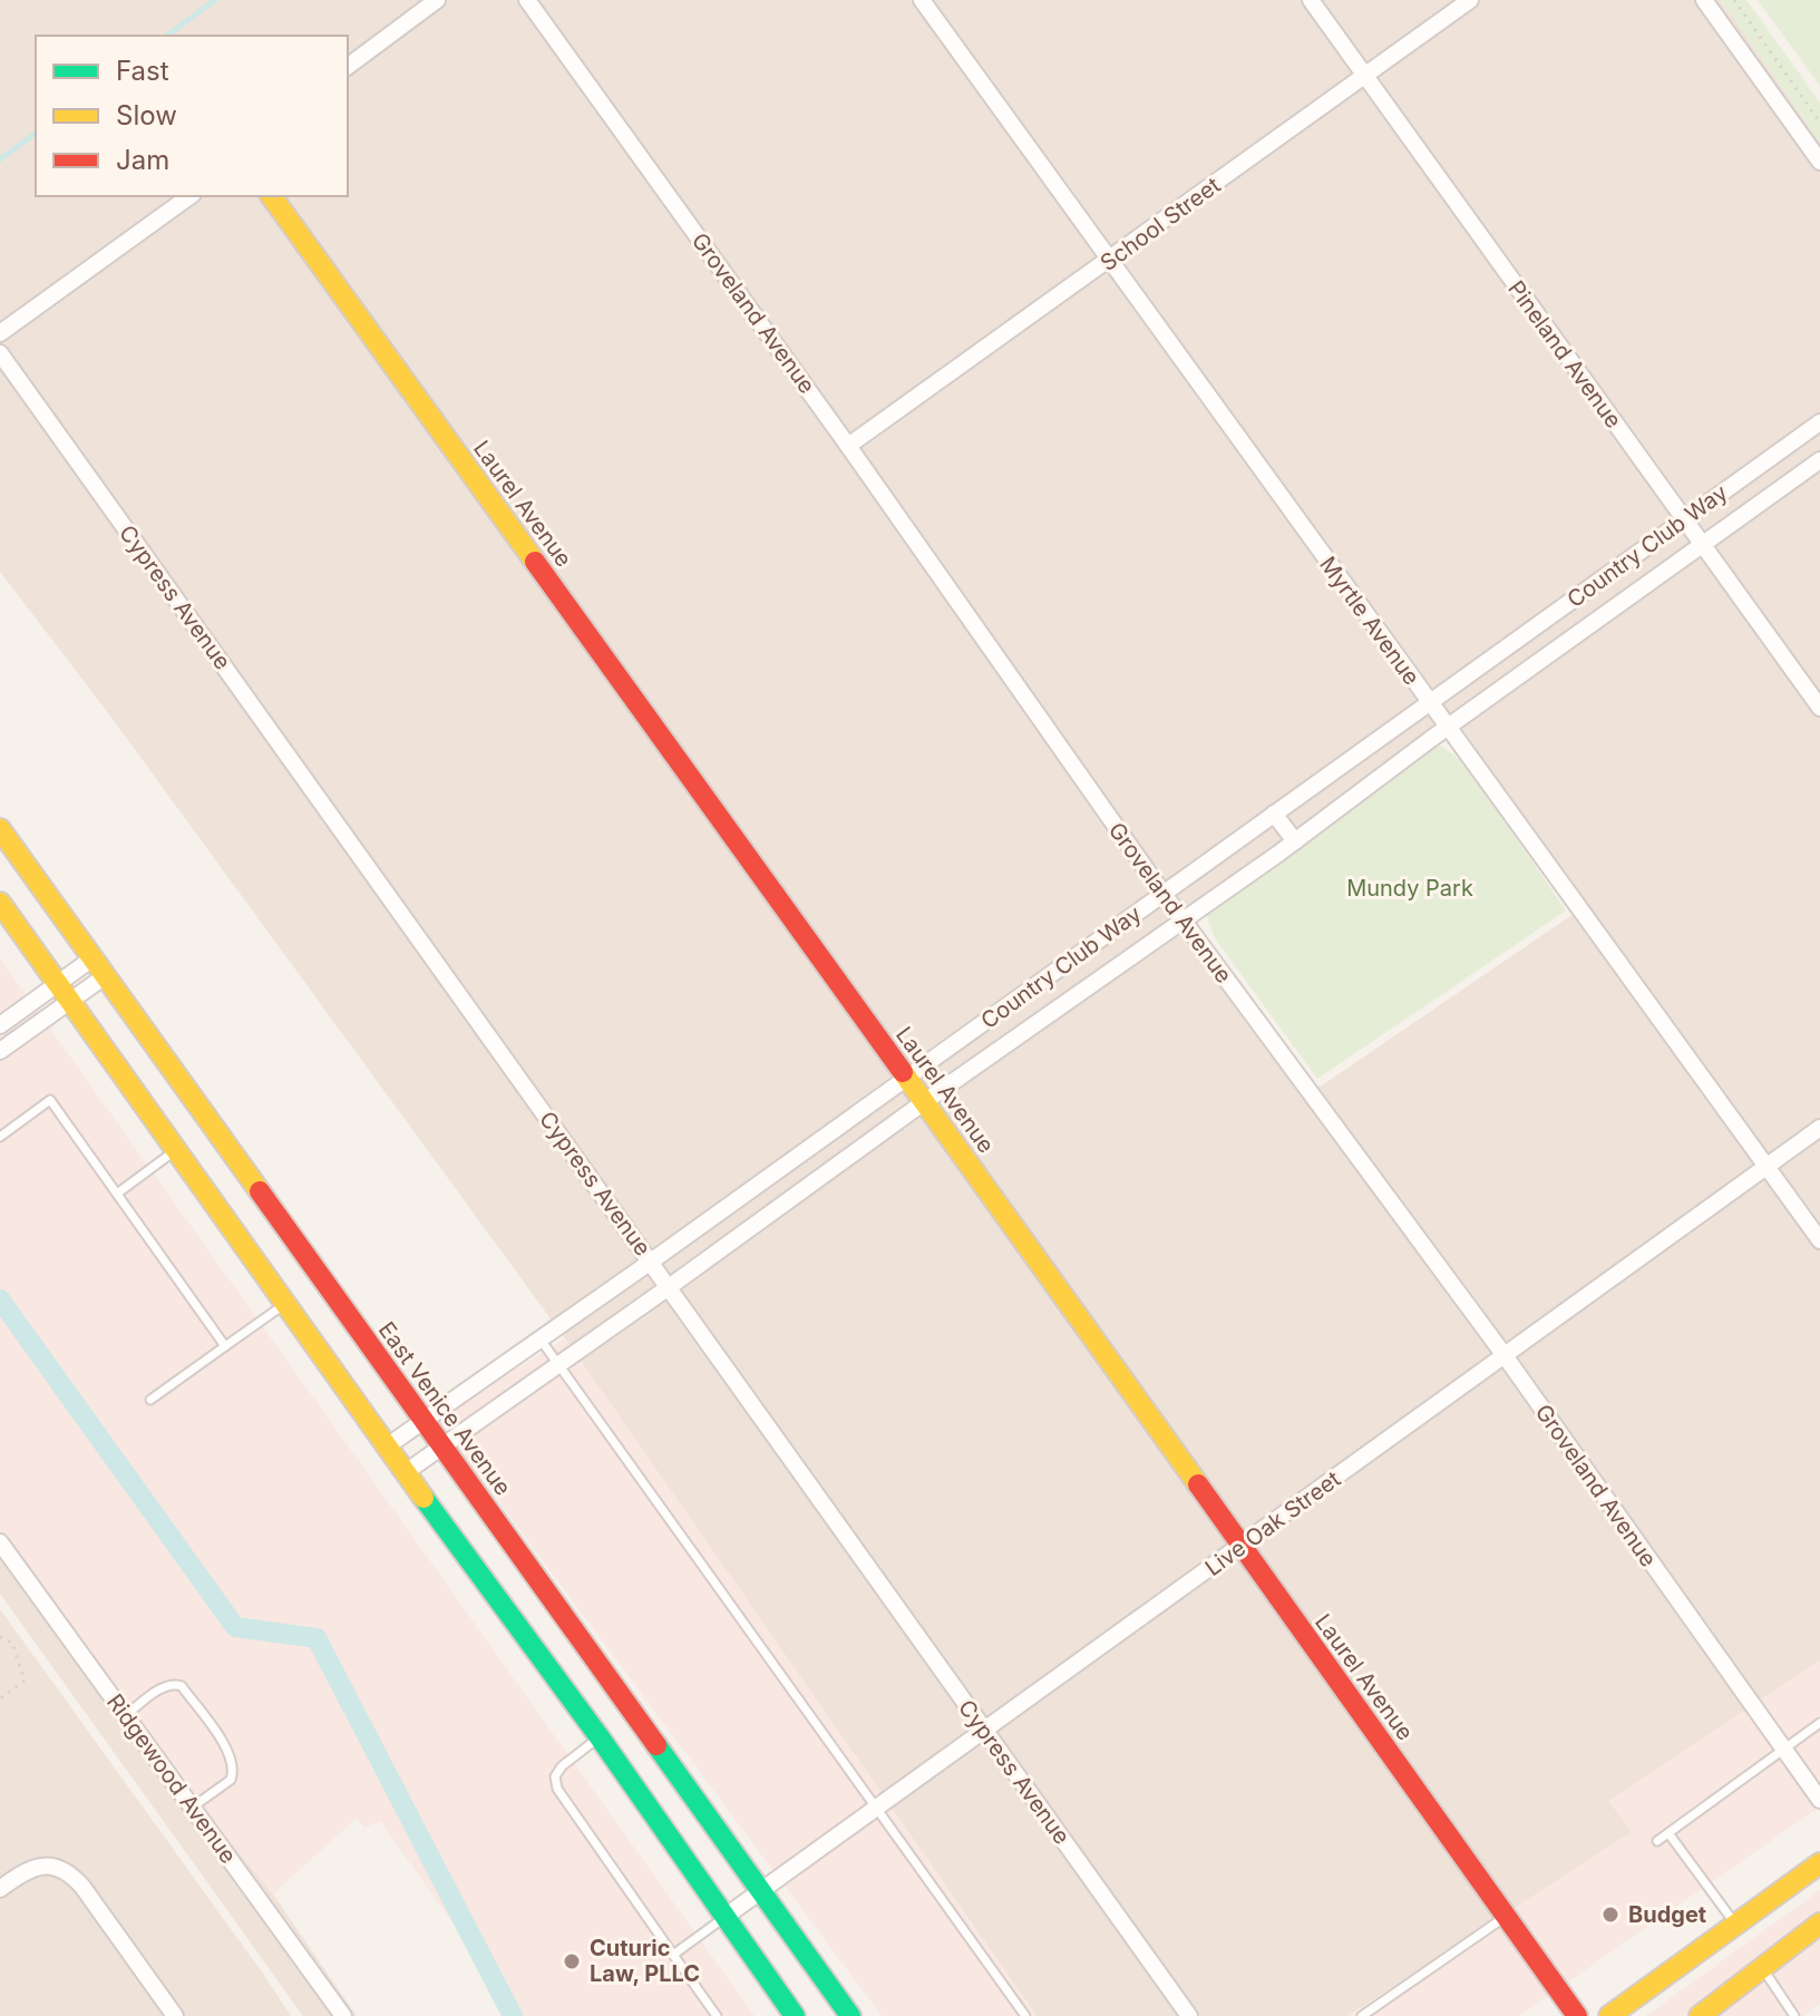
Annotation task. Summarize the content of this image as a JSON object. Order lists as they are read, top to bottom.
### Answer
{
  "streets": {
    "main road": ["Laurel Avenue", "East Venice Avenue"],
    "street": [
      "School Street",
      "Groveland Avenue",
      "Pineland Avenue",
      "Country Club Way",
      "Cypress Avenue",
      "Myrtle Avenue",
      "Live Oak Street",
      "Ridgewood Avenue"
    ]
  },
  "crossings": [
    ["School Street", "Groveland Avenue"],
    ["School Street", "Pineland Avenue"],
    ["School Street", "Myrtle Avenue"],
    ["Groveland Avenue", "Country Club Way"],
    ["Groveland Avenue", "Live Oak Street"],
    ["Pineland Avenue", "Country Club Way"],
    ["Laurel Avenue", "Country Club Way"],
    ["Laurel Avenue", "Live Oak Street"],
    ["Country Club Way", "Cypress Avenue"],
    ["Country Club Way", "Myrtle Avenue"],
    ["Country Club Way", "East Venice Avenue"],
    ["Cypress Avenue", "Live Oak Street"],
    ["Myrtle Avenue", "Live Oak Street"],
    ["East Venice Avenue", "Live Oak Street"]
  ],
  "parks": ["Mundy Park"],
  "places": ["Budget", "Cuturic Law, PLLC"],
  "legend": ["Fast", "Slow", "Jam"]
}
